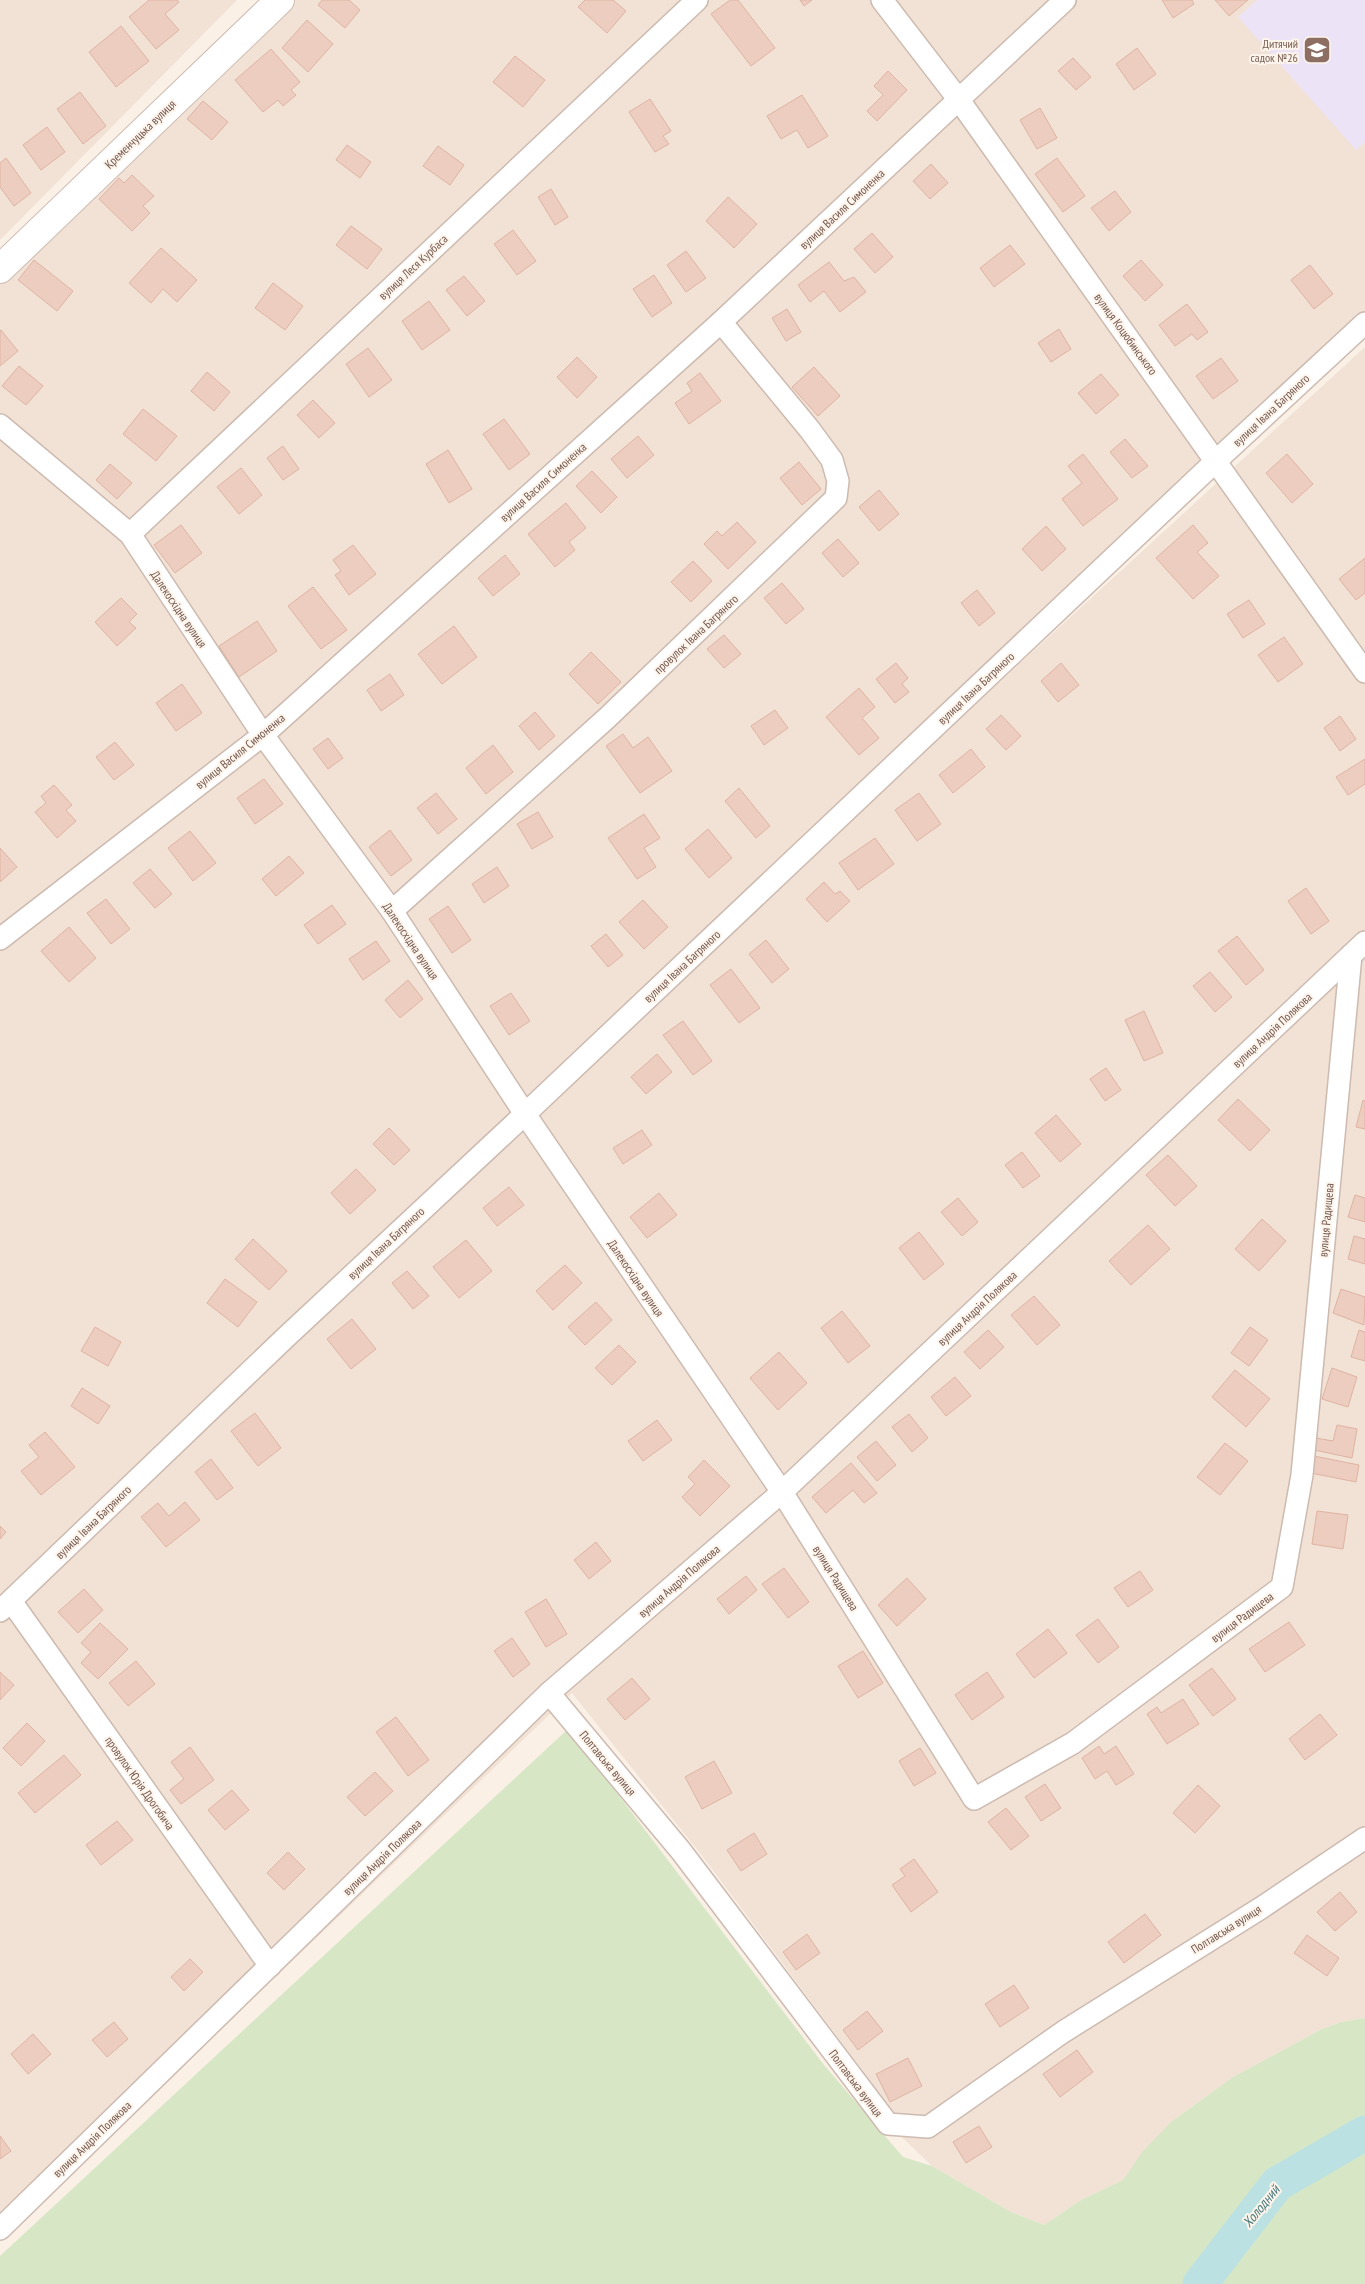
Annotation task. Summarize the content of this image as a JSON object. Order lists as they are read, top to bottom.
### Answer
{
  "streets": {
    "street": [
      "Кременчуцька вулиця",
      "вулиця Василя Симоненка",
      "вулиця Леся Курбаса",
      "вулиця Коцюбинського",
      "вулиця Івана Багряного",
      "Далекосхідна вулиця",
      "провулок Івана Багряного",
      "вулиця Андрія Полякова",
      "вулиця Радищева",
      "Полтавська вулиця",
      "провулок Юрія Дрогобича"
    ]
  },
  "crossings": [
    ["вулиця Василя Симоненка", "вулиця Коцюбинського"],
    ["вулиця Василя Симоненка", "Далекосхідна вулиця"],
    ["вулиця Василя Симоненка", "провулок Івана Багряного"],
    ["вулиця Леся Курбаса", "Далекосхідна вулиця"],
    ["вулиця Коцюбинського", "вулиця Івана Багряного"],
    ["вулиця Івана Багряного", "Далекосхідна вулиця"],
    ["вулиця Івана Багряного", "провулок Юрія Дрогобича"],
    ["Далекосхідна вулиця", "провулок Івана Багряного"],
    ["Далекосхідна вулиця", "вулиця Андрія Полякова"],
    ["Далекосхідна вулиця", "вулиця Радищева"],
    ["вулиця Андрія Полякова", "вулиця Радищева"],
    ["вулиця Андрія Полякова", "Полтавська вулиця"],
    ["вулиця Андрія Полякова", "провулок Юрія Дрогобича"]
  ],
  "water": ["Холодний"],
  "places": {
    "school or university": ["Дитячий садок №26"]
  }
}
